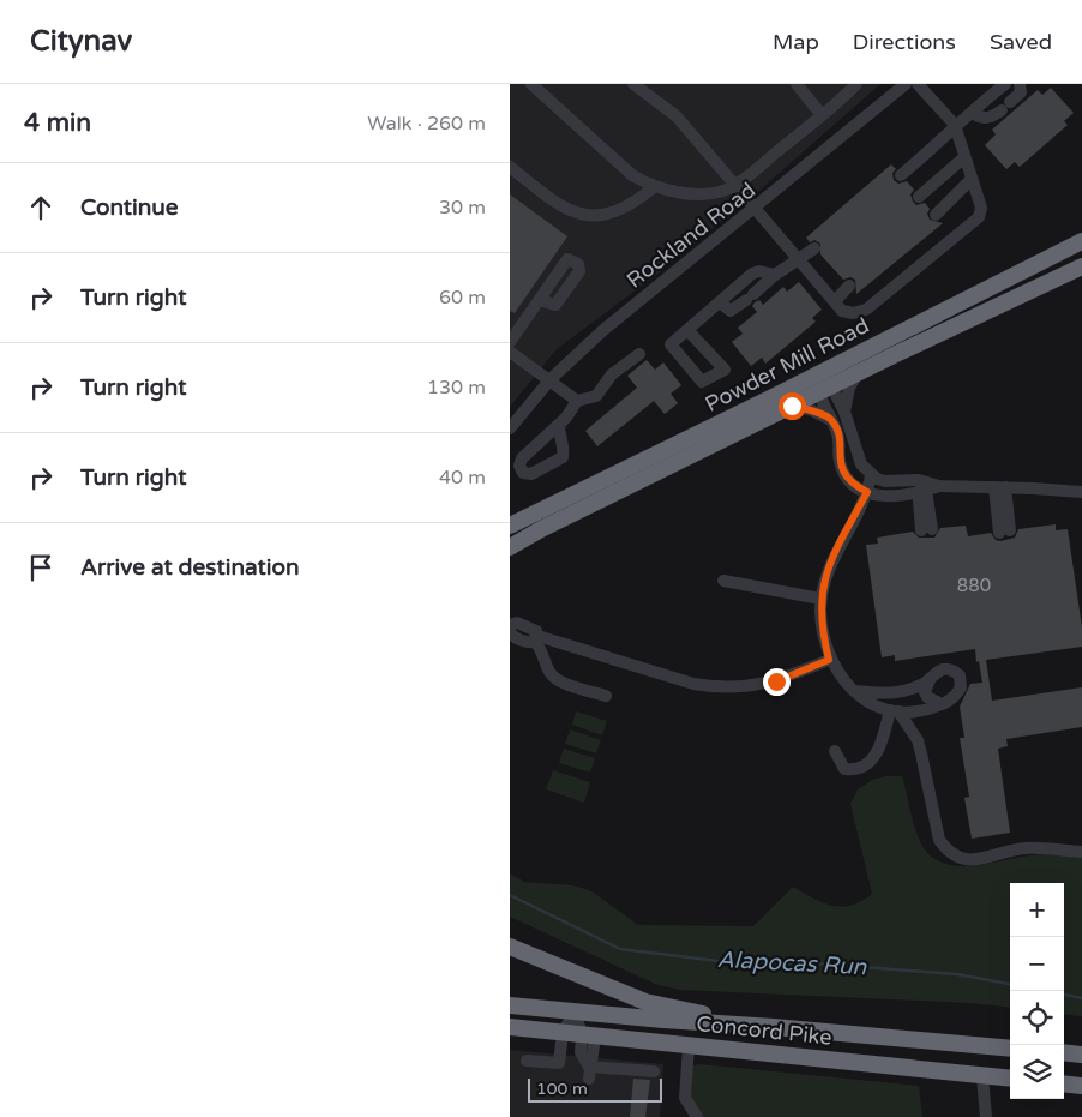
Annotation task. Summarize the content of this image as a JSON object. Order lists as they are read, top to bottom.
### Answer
{
  "streets": {
    "highway": ["Powder Mill Road", "Concord Pike"],
    "street": ["Rockland Road"]
  },
  "water": ["Alapocas Run"],
  "house_numbers": ["880"],
  "scale_bar": "100 m",
  "page": {
    "header": "Citynav",
    "nav": ["Map", "Directions", "Saved"],
    "heading": ["4 min", "Walk · 260 m"],
    "list": [
      ["Continue", "30 m"],
      ["Turn right", "60 m"],
      ["Turn right", "130 m"],
      ["Turn right", "40 m"],
      "Arrive at destination"
    ],
    "map_buttons": ["+", "−"],
    "scale": "100 m"
  }
}
